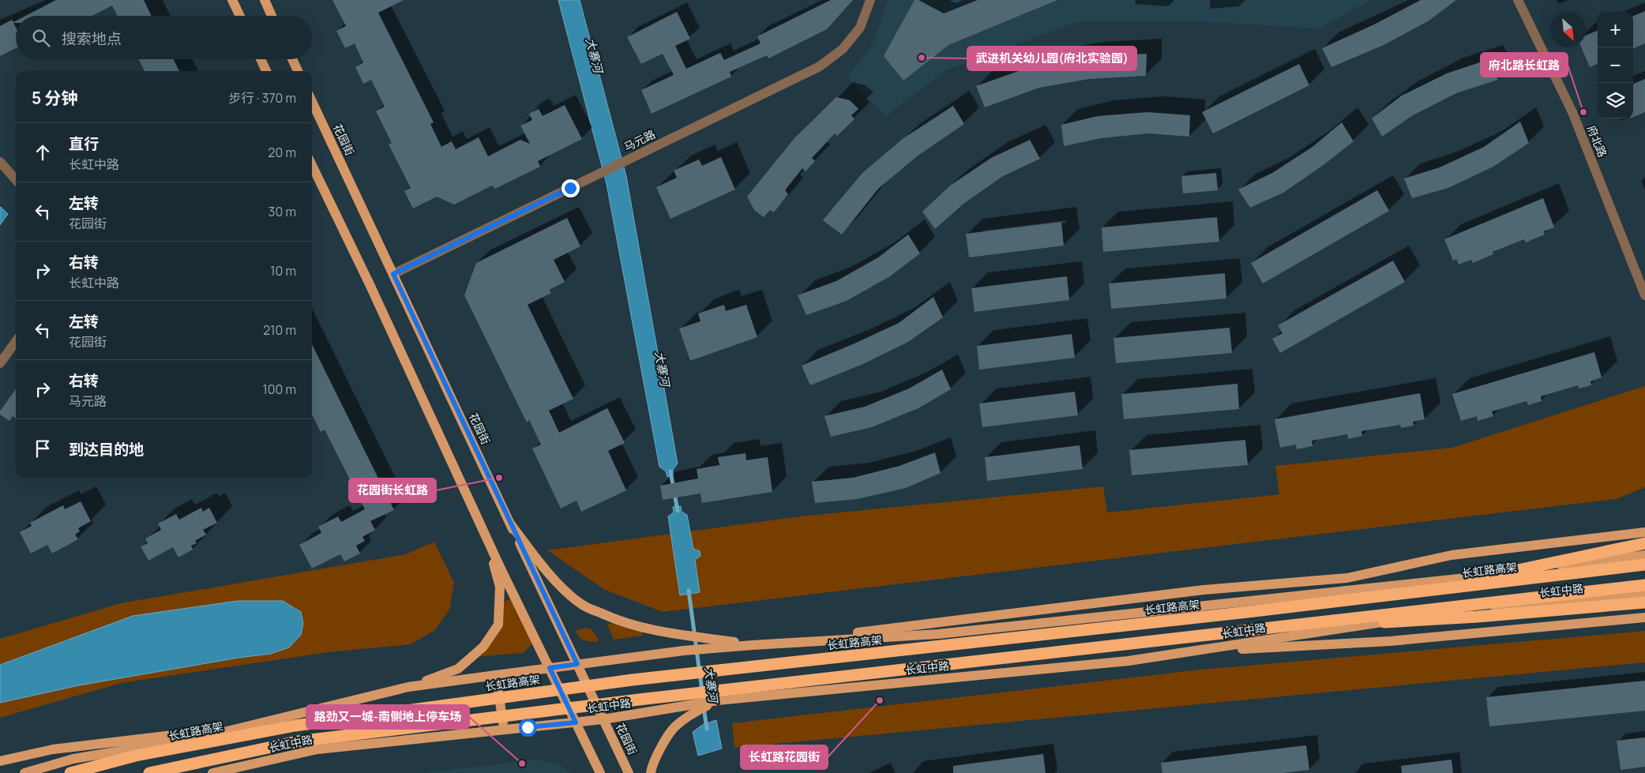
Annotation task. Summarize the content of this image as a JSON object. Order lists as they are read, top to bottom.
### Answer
{
  "streets": {
    "highway": ["长虹路高架"],
    "main road": ["花园街", "长虹中路"],
    "street": ["马元路", "府北路"]
  },
  "crossings": [
    ["花园街", "马元路"],
    ["花园街", "长虹中路"]
  ],
  "water": ["大寨河"],
  "places": [
    "武进机关幼儿园(府北实验园)",
    "府北路长虹路",
    "花园街长虹路",
    "长虹路花园街",
    "路劲又一城-南侧地上停车场"
  ],
  "north": "bottom right",
  "page": {
    "map_buttons": ["+", "−"],
    "search": "搜索地点",
    "heading": ["5 分钟", "步行 · 370 m"],
    "list": [
      ["直行", "长虹中路", "20 m"],
      ["左转", "花园街", "30 m"],
      ["右转", "长虹中路", "10 m"],
      ["左转", "花园街", "210 m"],
      ["右转", "马元路", "100 m"],
      "到达目的地"
    ]
  }
}
